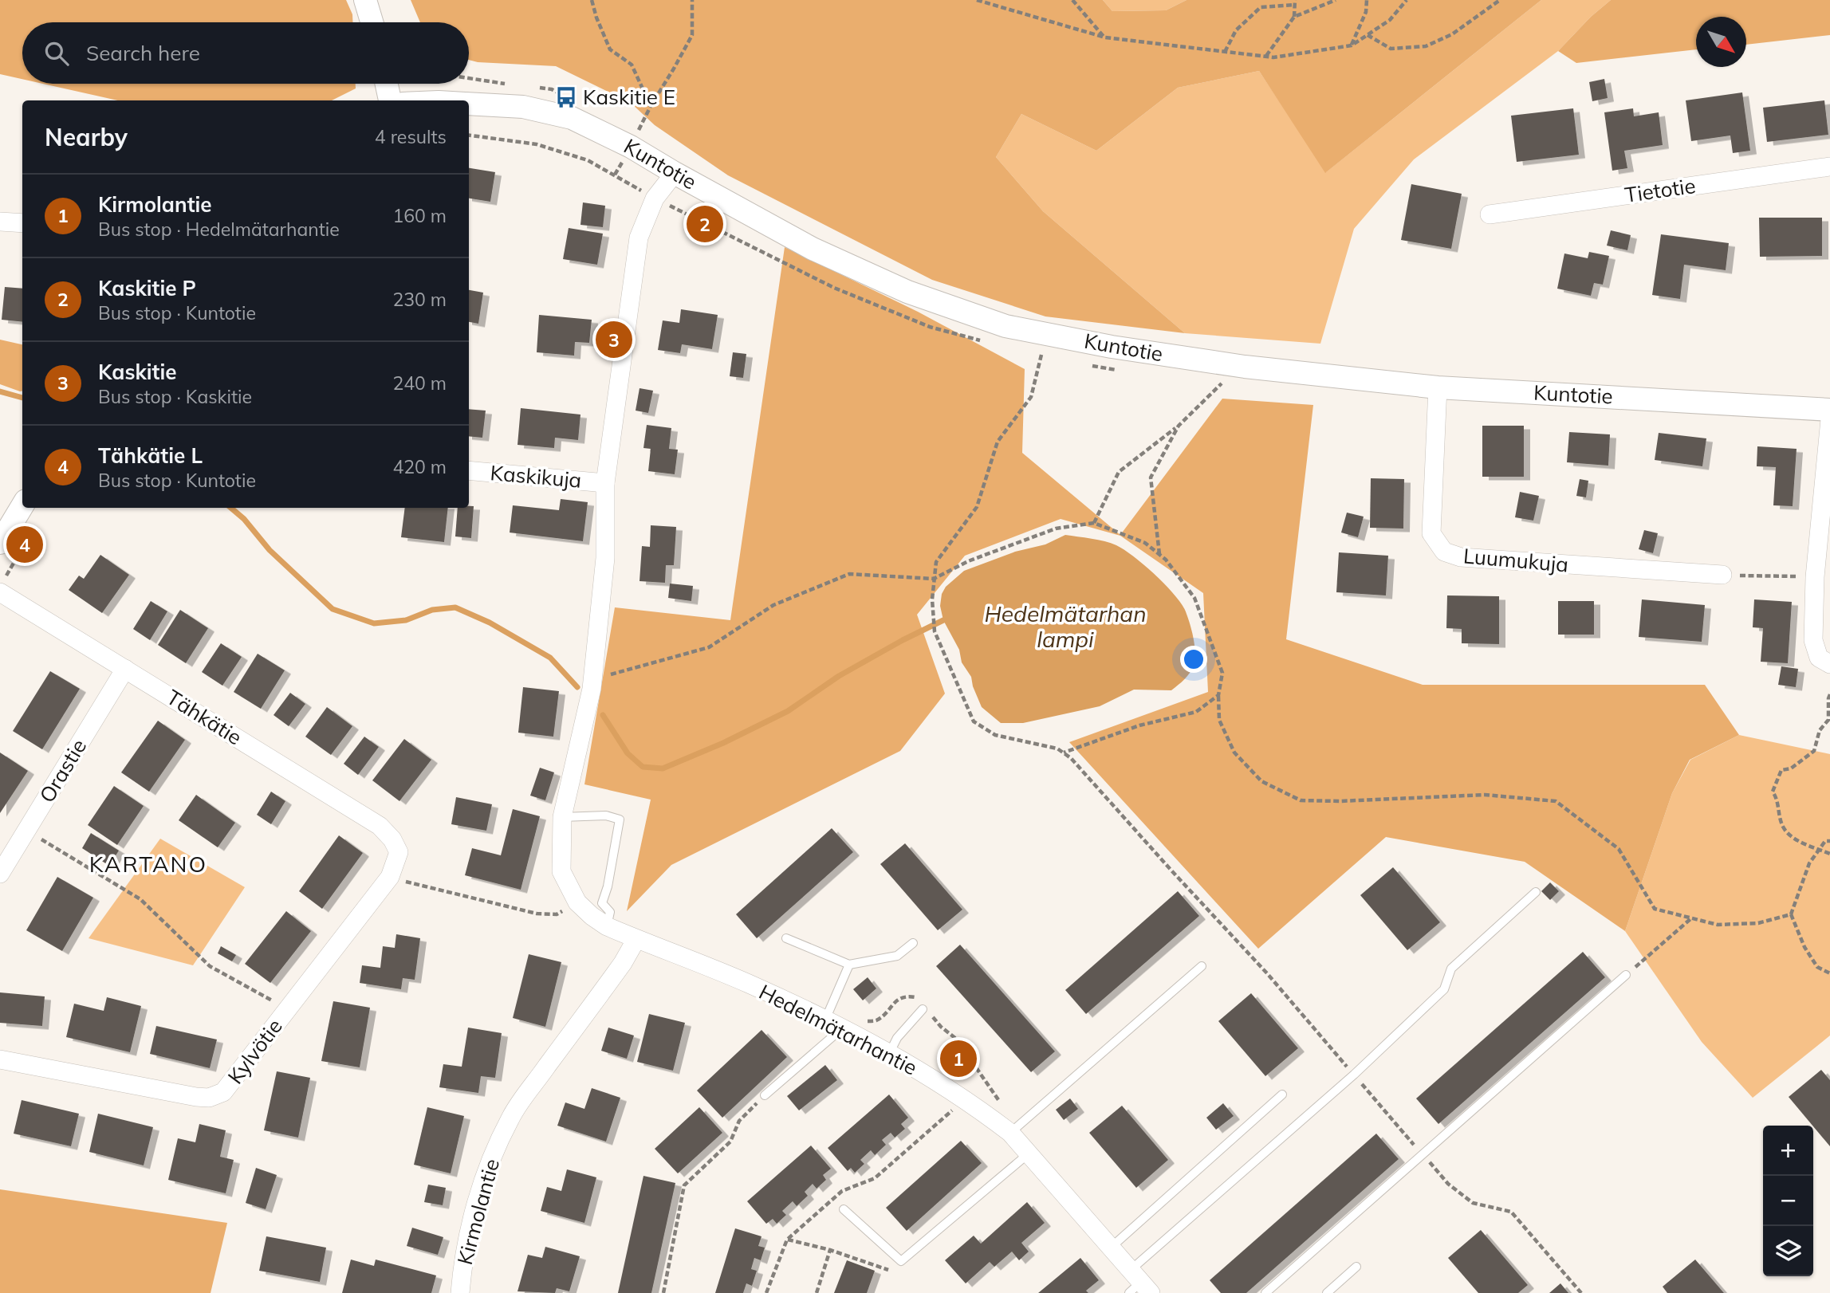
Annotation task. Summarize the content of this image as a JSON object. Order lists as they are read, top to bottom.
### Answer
{
  "streets": {
    "street": [
      "Kuntotie",
      "Tietotie",
      "Kaskikuja",
      "Luumukuja",
      "Tähkätie",
      "Orastie",
      "Hedelmätarhantie",
      "Kylvötie",
      "Kirmolantie"
    ]
  },
  "crossings": [
    ["Kuntotie", "Luumukuja"],
    ["Kuntotie", "Hedelmätarhantie"],
    ["Kaskikuja", "Hedelmätarhantie"],
    ["Tähkätie", "Orastie"],
    ["Tähkätie", "Kylvötie"],
    ["Hedelmätarhantie", "Kirmolantie"]
  ],
  "districts": ["KARTANO"],
  "water": ["Hedelmätarhan lampi"],
  "places": {
    "bus stop": ["Kaskitie E"]
  },
  "north": "bottom right",
  "page": {
    "search": "Search here",
    "heading": ["Nearby", "4 results"],
    "list": [
      {
        "mark": "1",
        "name": "Kirmolantie",
        "note": "Bus stop · Hedelmätarhantie",
        "value": "160 m"
      },
      {
        "mark": "2",
        "name": "Kaskitie P",
        "note": "Bus stop · Kuntotie",
        "value": "230 m"
      },
      {
        "mark": "3",
        "name": "Kaskitie",
        "note": "Bus stop · Kaskitie",
        "value": "240 m"
      },
      {
        "mark": "4",
        "name": "Tähkätie L",
        "note": "Bus stop · Kuntotie",
        "value": "420 m"
      }
    ],
    "pins": [
      "2",
      "3",
      "4",
      "1"
    ],
    "map_buttons": ["+", "−"]
  }
}
